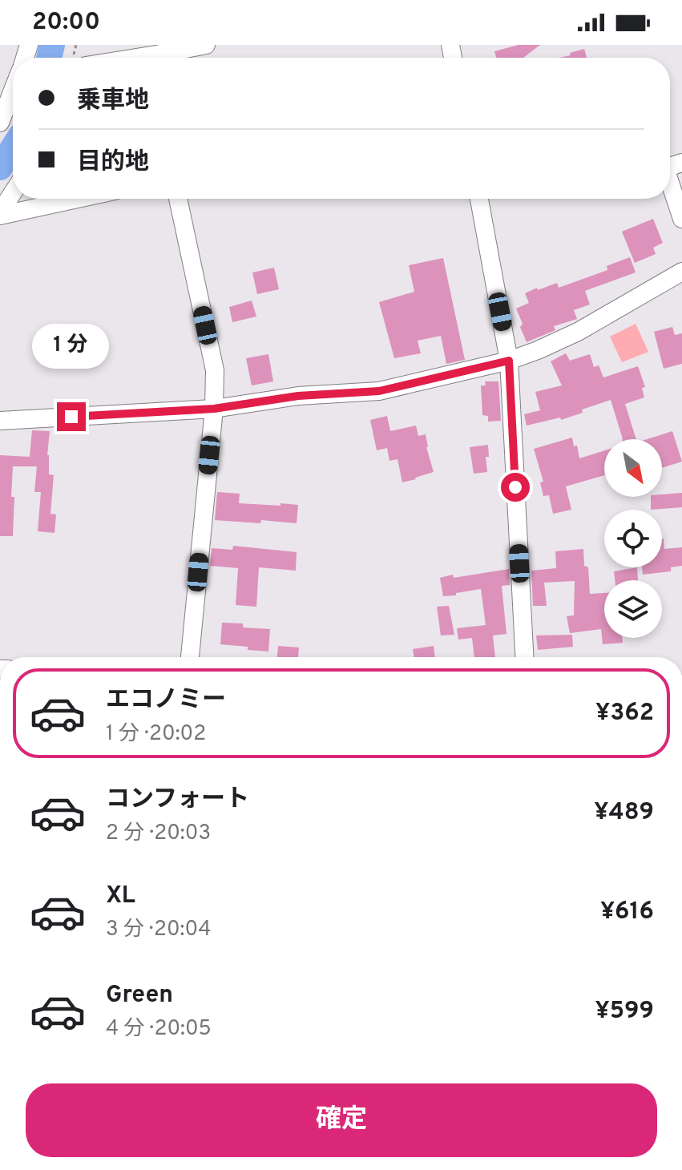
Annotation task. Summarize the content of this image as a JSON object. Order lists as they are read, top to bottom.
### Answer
{
  "north": "bottom right",
  "page": {
    "status": "20:00",
    "banner": ["乗車地", "目的地"],
    "bubble": "1 分",
    "list": [
      {
        "name": "エコノミー",
        "note": "1 分 · 20:02",
        "value": "¥362"
      },
      {
        "name": "コンフォート",
        "note": "2 分 · 20:03",
        "value": "¥489"
      },
      {
        "name": "XL",
        "note": "3 分 · 20:04",
        "value": "¥616"
      },
      {
        "name": "Green",
        "note": "4 分 · 20:05",
        "value": "¥599"
      }
    ],
    "buttons": "確定"
  }
}
